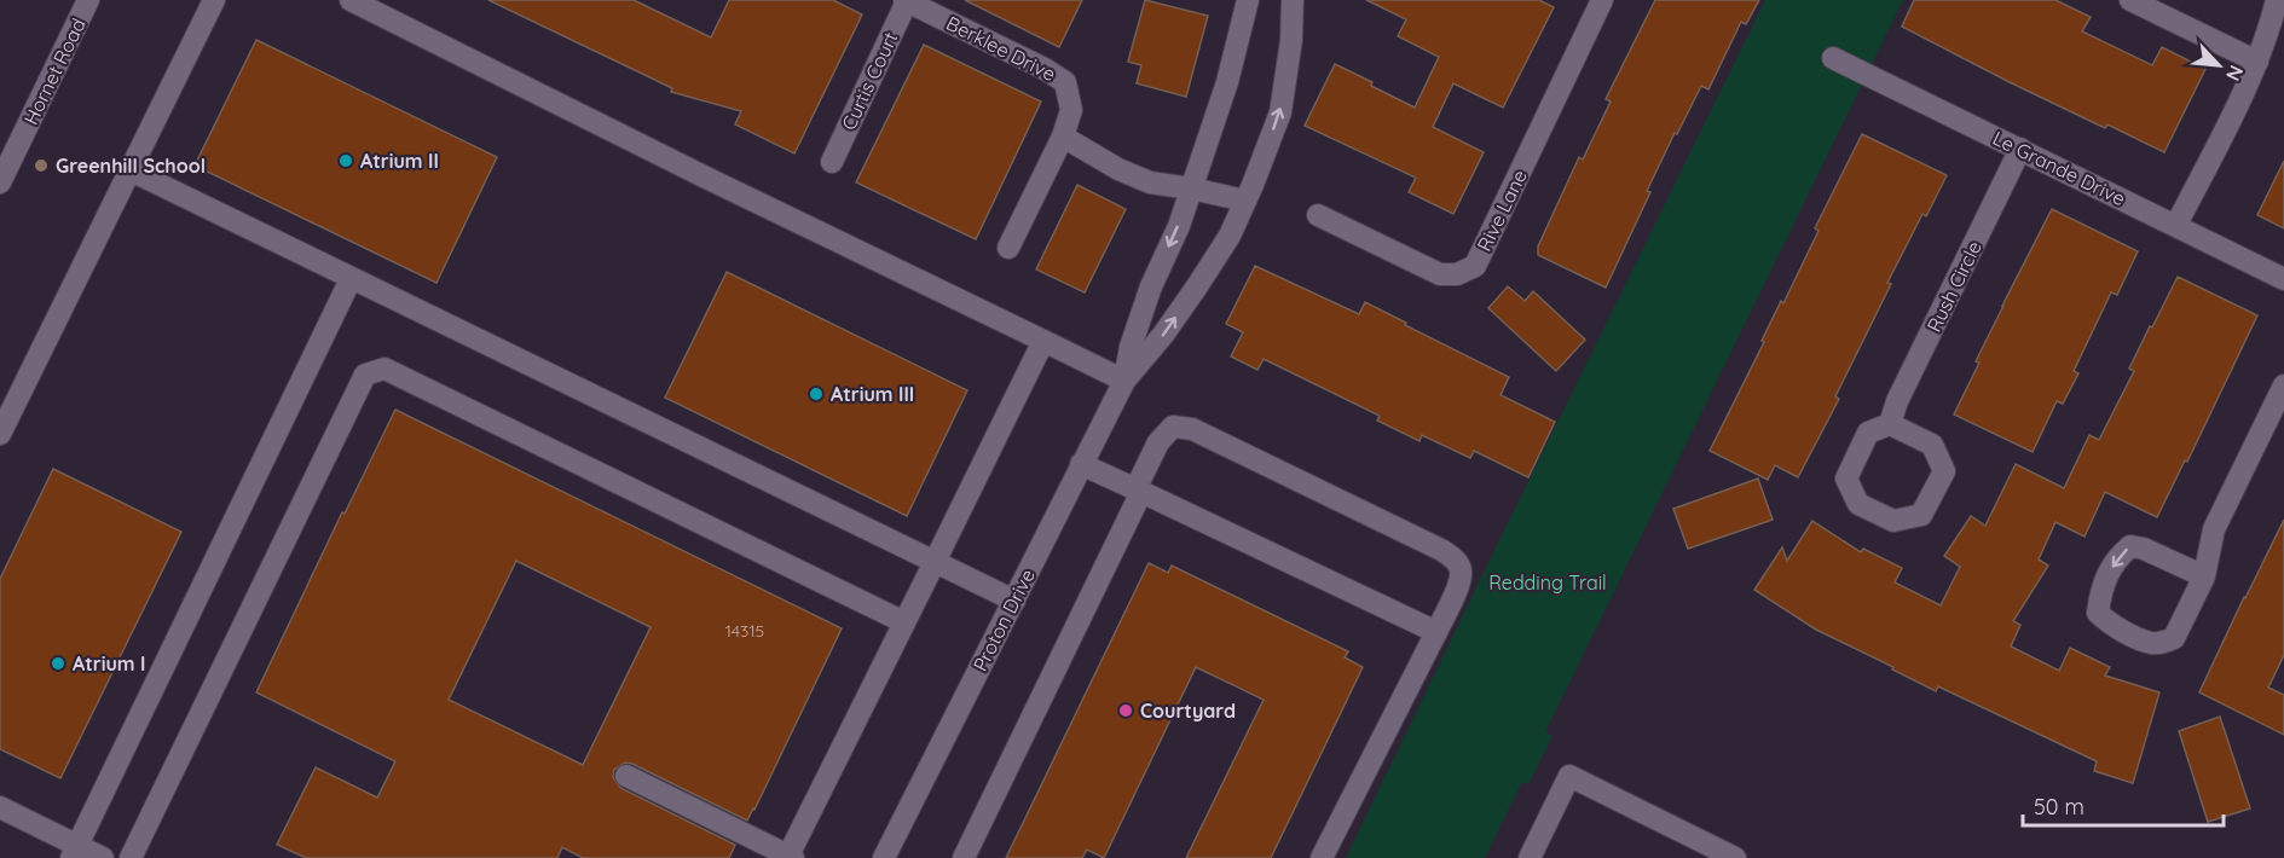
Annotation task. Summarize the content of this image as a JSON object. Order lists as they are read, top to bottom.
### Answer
{
  "streets": {
    "street": [
      "Berklee Drive",
      "Hornet Road",
      "Curtis Court",
      "Le Grande Drive",
      "Rive Lane",
      "Rush Circle",
      "Proton Drive"
    ]
  },
  "crossings": [
    ["Berklee Drive", "Curtis Court"],
    ["Le Grande Drive", "Rush Circle"]
  ],
  "parks": ["Redding Trail"],
  "places": [
    "Atrium II",
    "Greenhill School",
    "Atrium III",
    "Atrium I",
    "Courtyard"
  ],
  "house_numbers": ["14315"],
  "scale_bar": "50 m",
  "north": "bottom right"
}
